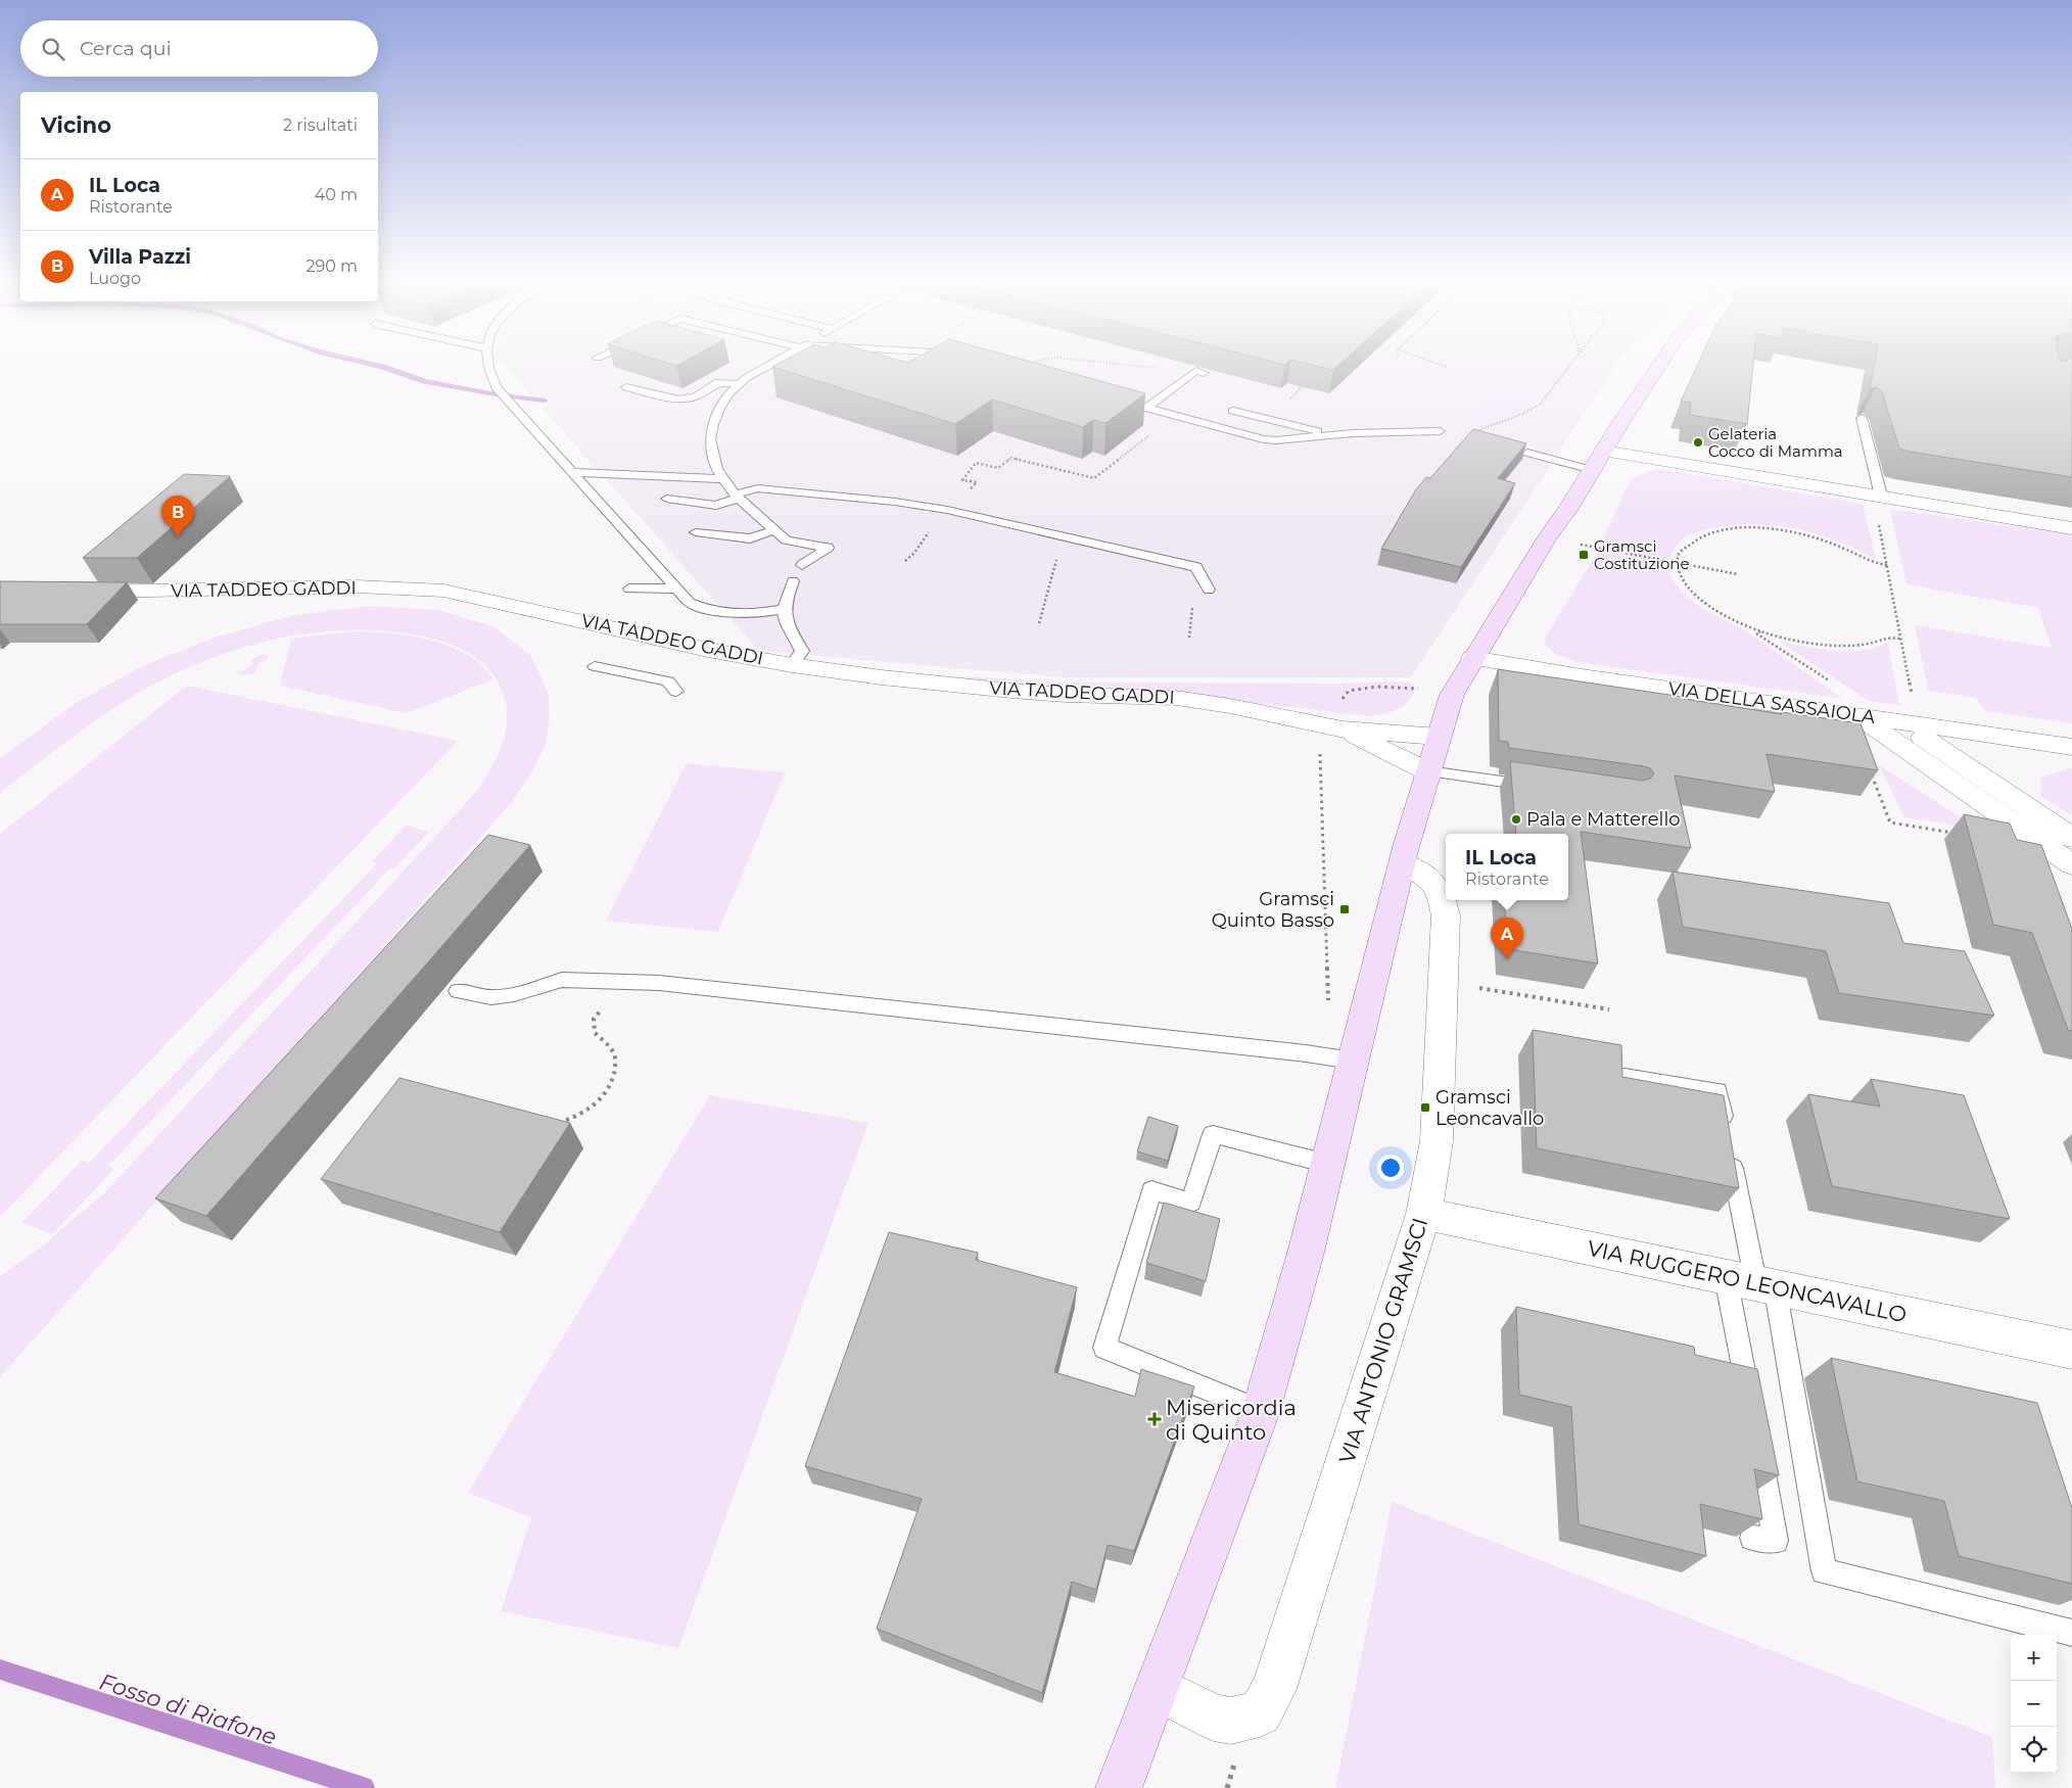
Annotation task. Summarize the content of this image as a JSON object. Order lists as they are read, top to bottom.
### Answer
{
  "streets": {
    "street": [
      "VIA TADDEO GADDI",
      "VIA DELLA SASSAIOLA",
      "VIA RUGGERO LEONCAVALLO",
      "VIA ANTONIO GRAMSCI"
    ]
  },
  "crossings": [
    ["VIA RUGGERO LEONCAVALLO", "VIA ANTONIO GRAMSCI"]
  ],
  "water": ["Fosso di Riafone"],
  "places": {
    "other": ["Gelateria Cocco di Mamma", "Pala e Matterello"],
    "transit": ["Gramsci Costituzione", "Gramsci Quinto Basso", "Gramsci Leoncavallo"],
    "health": ["Misericordia di Quinto"]
  },
  "page": {
    "search": "Cerca qui",
    "heading": ["Vicino", "2 risultati"],
    "list": [
      {
        "mark": "A",
        "name": "IL Loca",
        "note": "Ristorante",
        "value": "40 m"
      },
      {
        "mark": "B",
        "name": "Villa Pazzi",
        "note": "Luogo",
        "value": "290 m"
      }
    ],
    "pins": ["B", "A"],
    "popup": ["IL Loca", "Ristorante"],
    "map_buttons": ["+", "−"]
  }
}
